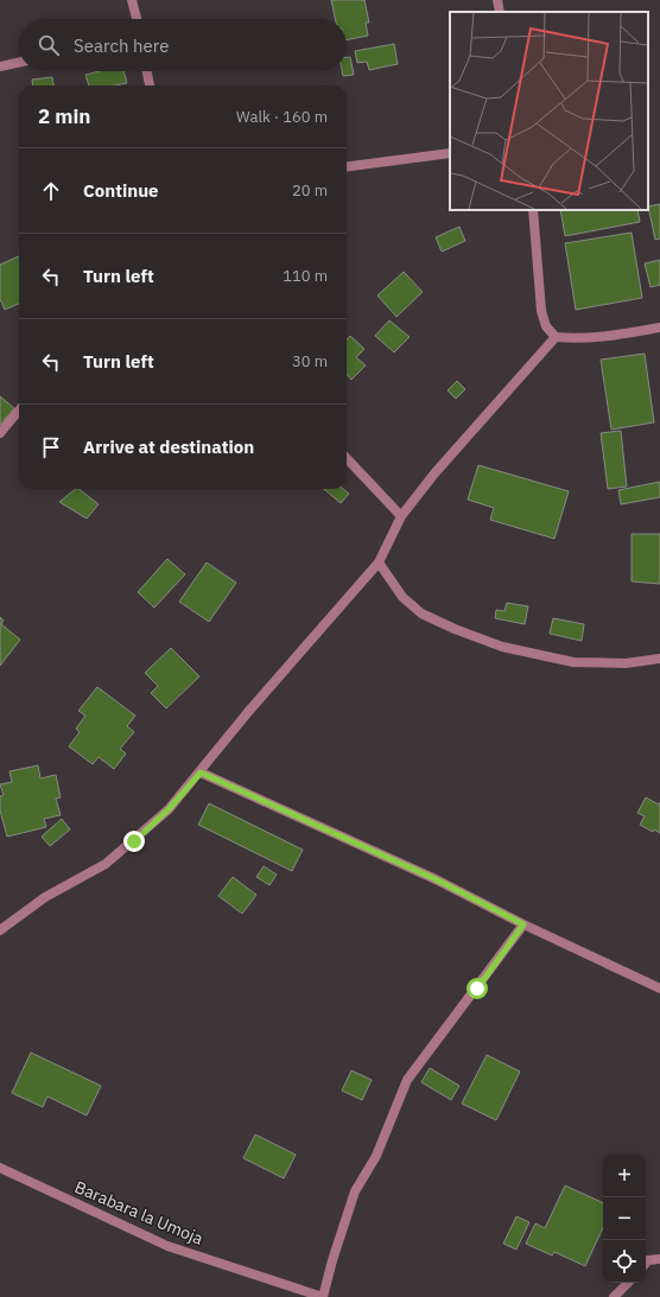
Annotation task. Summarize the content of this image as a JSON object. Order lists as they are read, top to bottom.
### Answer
{
  "streets": {
    "street": ["Barabara la Umoja"]
  },
  "page": {
    "search": "Search here",
    "heading": ["2 min", "Walk · 160 m"],
    "list": [
      ["Continue", "20 m"],
      ["Turn left", "110 m"],
      ["Turn left", "30 m"],
      "Arrive at destination"
    ],
    "map_buttons": ["+", "−"]
  }
}
